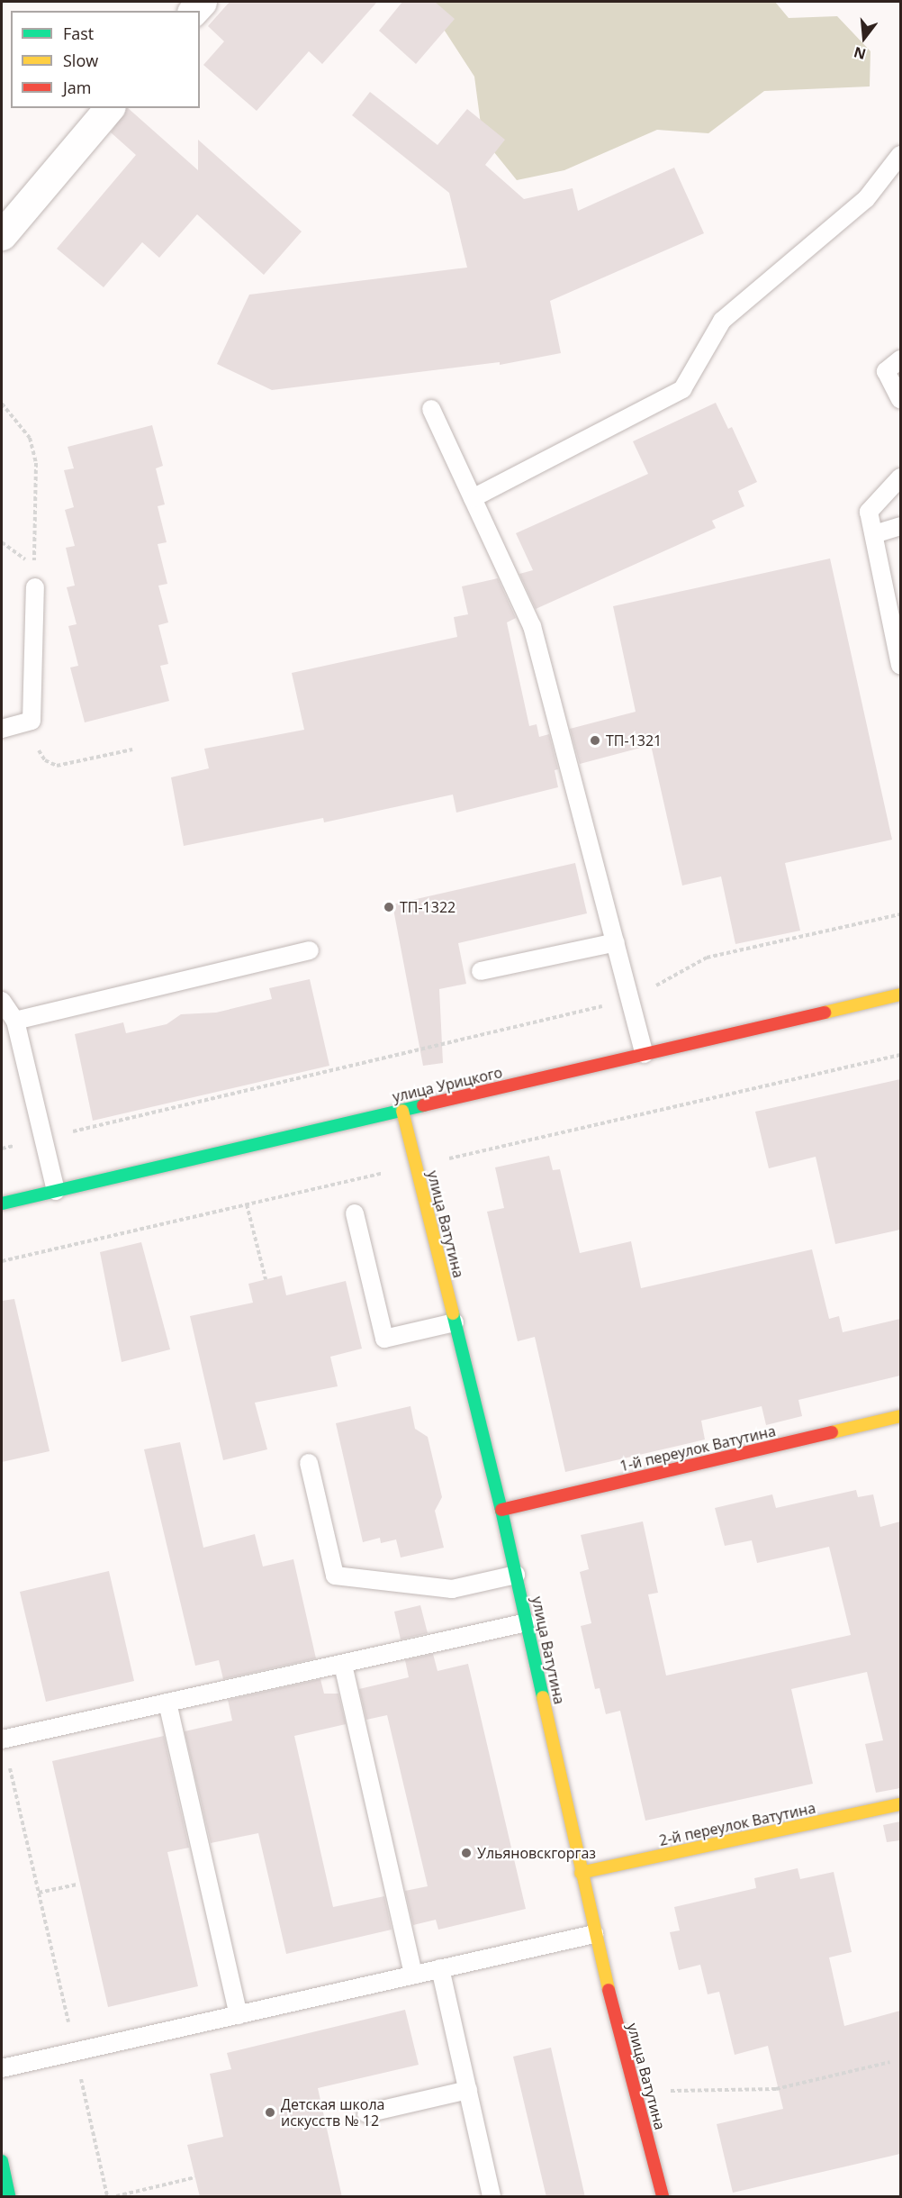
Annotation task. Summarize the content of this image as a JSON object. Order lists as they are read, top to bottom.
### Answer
{
  "streets": {
    "street": [
      "улица Урицкого",
      "улица Ватутина",
      "1-й переулок Ватутина",
      "2-й переулок Ватутина"
    ]
  },
  "crossings": [
    ["улица Урицкого", "улица Ватутина"],
    ["улица Ватутина", "1-й переулок Ватутина"],
    ["улица Ватутина", "2-й переулок Ватутина"]
  ],
  "places": [
    "ТП-1321",
    "ТП-1322",
    "Ульяновскгоргаз",
    "Детская школа искусств № 12"
  ],
  "legend": ["Fast", "Slow", "Jam"],
  "north": "bottom"
}
